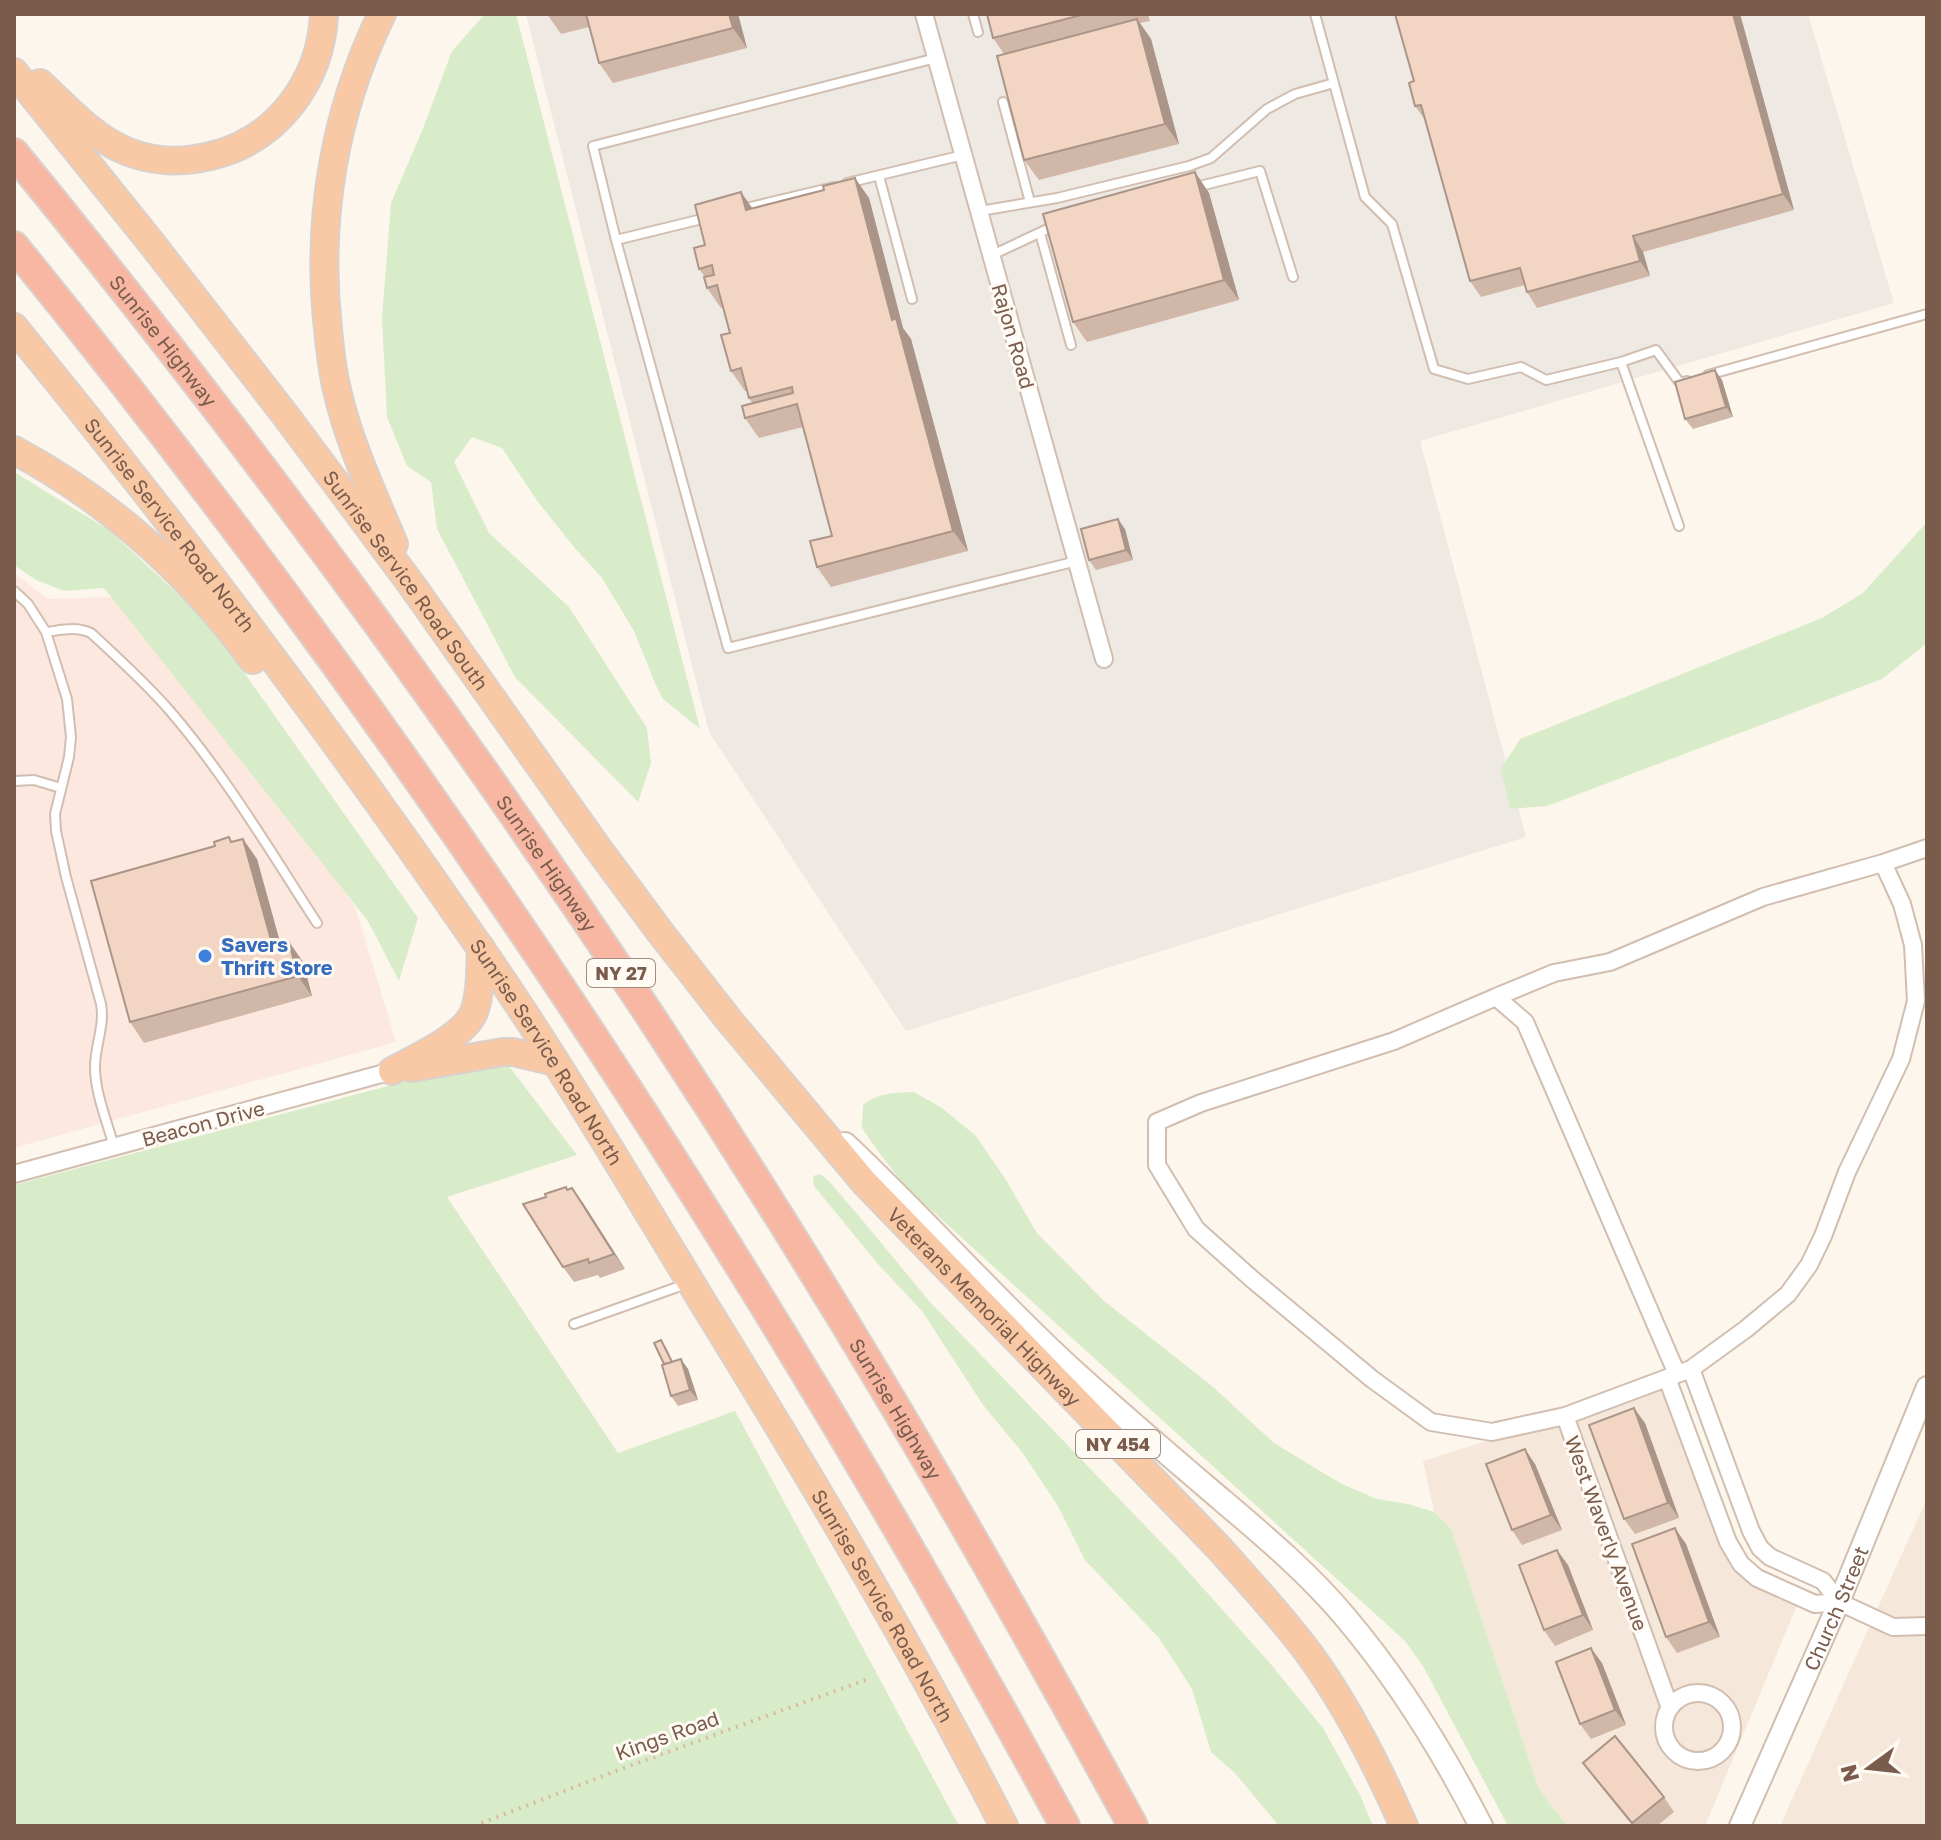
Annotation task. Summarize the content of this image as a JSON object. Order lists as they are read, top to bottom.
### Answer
{
  "streets": {
    "highway": [
      "Sunrise Highway",
      "Sunrise Service Road North",
      "Sunrise Service Road South",
      "NY 27",
      "Veterans Memorial Highway",
      "NY 454"
    ],
    "street": [
      "Rajon Road",
      "Beacon Drive",
      "West Waverly Avenue",
      "Church Street"
    ],
    "path": ["Kings Road"]
  },
  "crossings": [
    ["Sunrise Service Road South", "Veterans Memorial Highway"]
  ],
  "places": ["Savers Thrift Store"],
  "north": "left"
}
